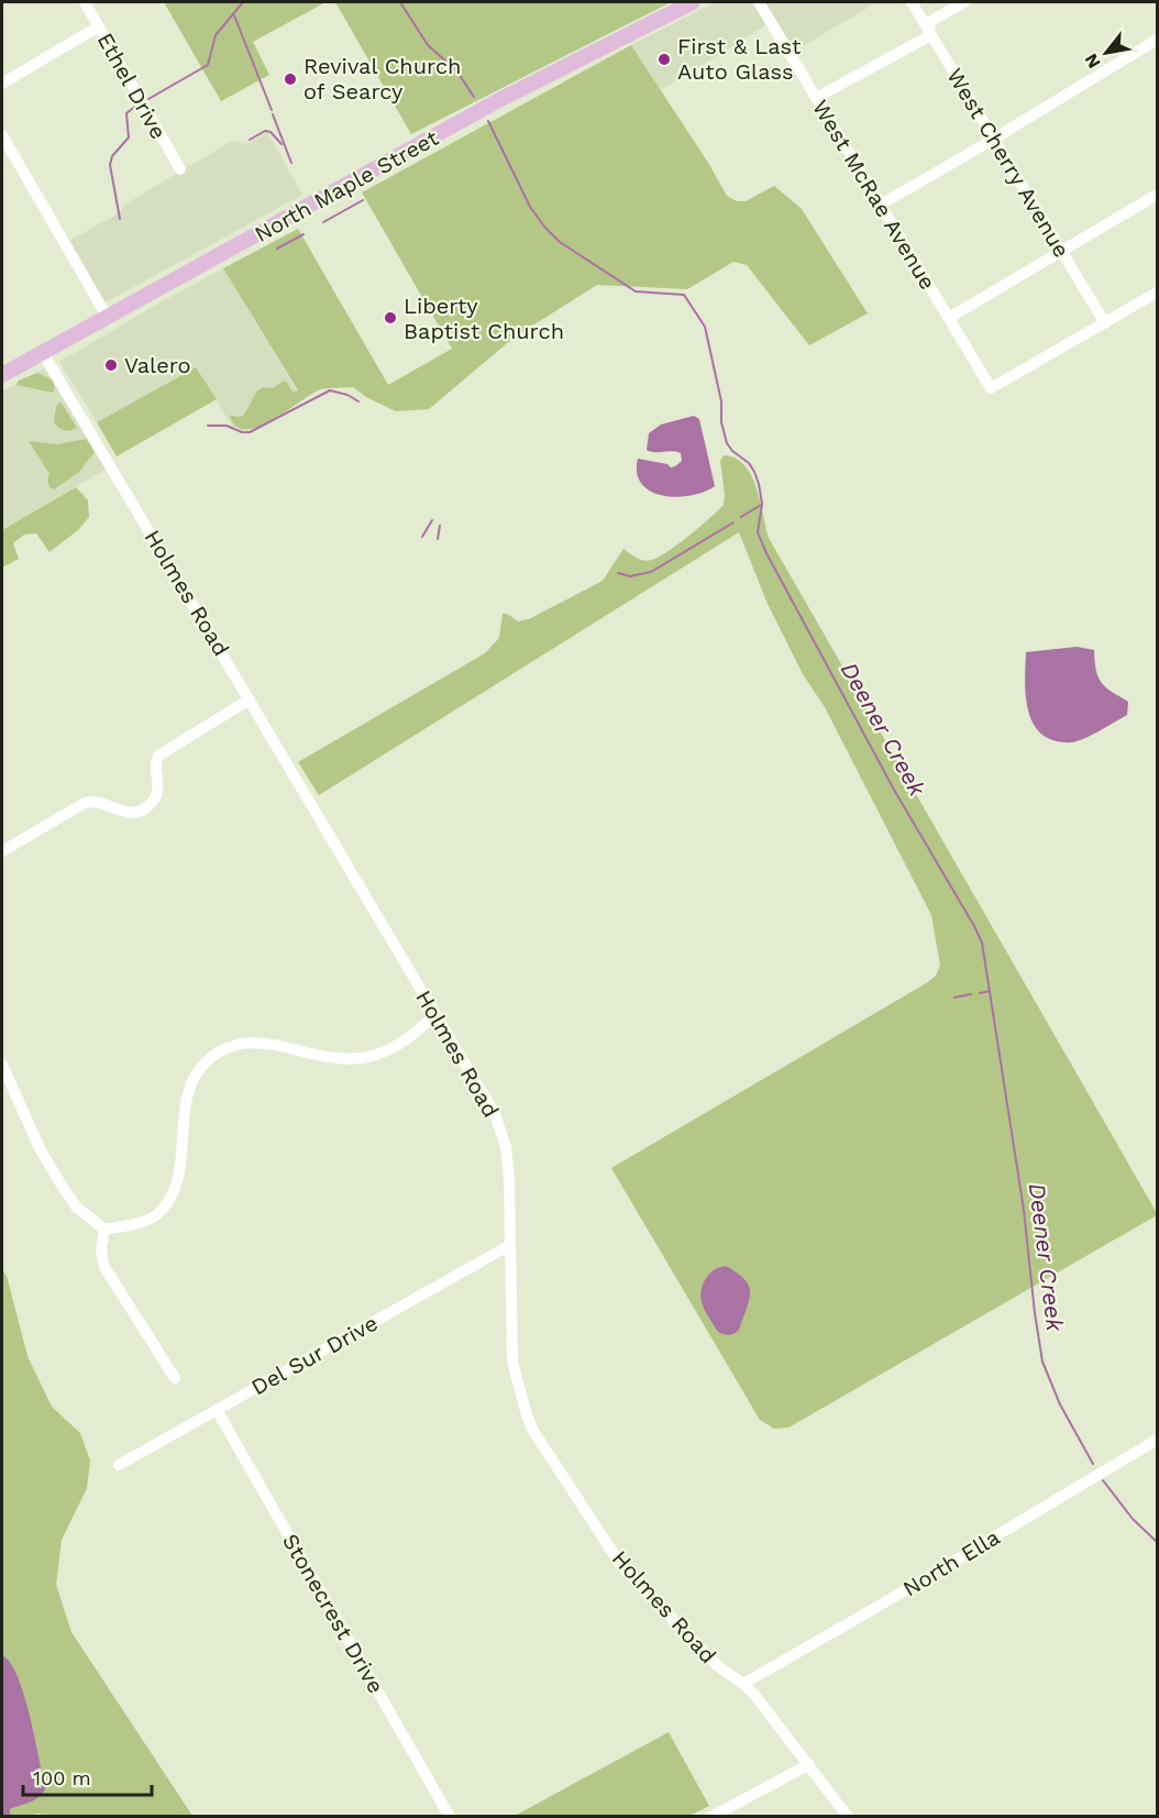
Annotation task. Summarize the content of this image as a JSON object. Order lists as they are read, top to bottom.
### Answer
{
  "streets": {
    "main road": ["North Maple Street"],
    "street": [
      "Ethel Drive",
      "West Cherry Avenue",
      "West McRae Avenue",
      "Holmes Road",
      "Del Sur Drive",
      "North Ella",
      "Stonecrest Drive"
    ]
  },
  "crossings": [
    ["West Cherry Avenue", "West McRae Avenue"],
    ["North Maple Street", "Holmes Road"],
    ["Holmes Road", "Del Sur Drive"],
    ["Holmes Road", "North Ella"],
    ["Del Sur Drive", "Stonecrest Drive"]
  ],
  "water": ["Deener Creek"],
  "places": [
    "First & Last Auto Glass",
    "Revival Church of Searcy",
    "Liberty Baptist Church",
    "Valero"
  ],
  "scale_bar": "100 m",
  "north": "bottom left"
}
